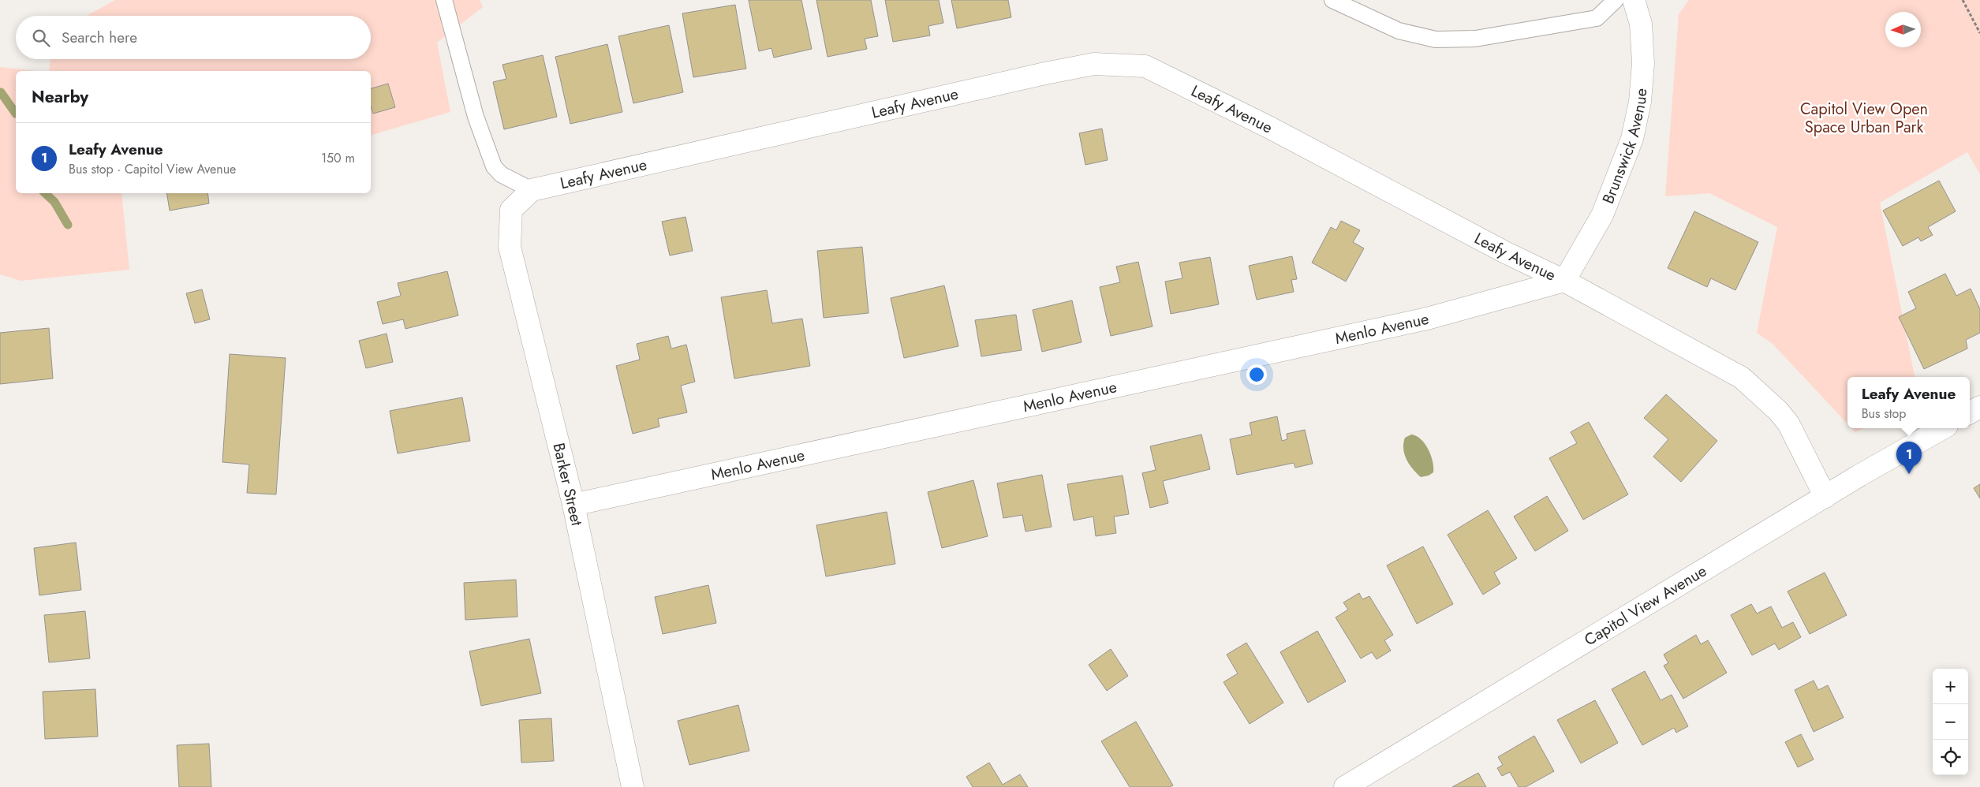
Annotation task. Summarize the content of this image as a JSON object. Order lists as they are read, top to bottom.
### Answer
{
  "streets": {
    "street": [
      "Leafy Avenue",
      "Brunswick Avenue",
      "Menlo Avenue",
      "Barker Street",
      "Capitol View Avenue"
    ]
  },
  "crossings": [
    ["Leafy Avenue", "Brunswick Avenue"],
    ["Leafy Avenue", "Menlo Avenue"],
    ["Leafy Avenue", "Barker Street"],
    ["Leafy Avenue", "Capitol View Avenue"],
    ["Brunswick Avenue", "Menlo Avenue"],
    ["Menlo Avenue", "Barker Street"]
  ],
  "parks": ["Capitol View Open Space Urban Park"],
  "north": "left",
  "page": {
    "search": "Search here",
    "heading": "Nearby",
    "list": [
      {
        "mark": "1",
        "name": "Leafy Avenue",
        "note": "Bus stop · Capitol View Avenue",
        "value": "150 m"
      }
    ],
    "popup": ["Leafy Avenue", "Bus stop"],
    "pins": "1",
    "map_buttons": ["+", "−"]
  }
}
